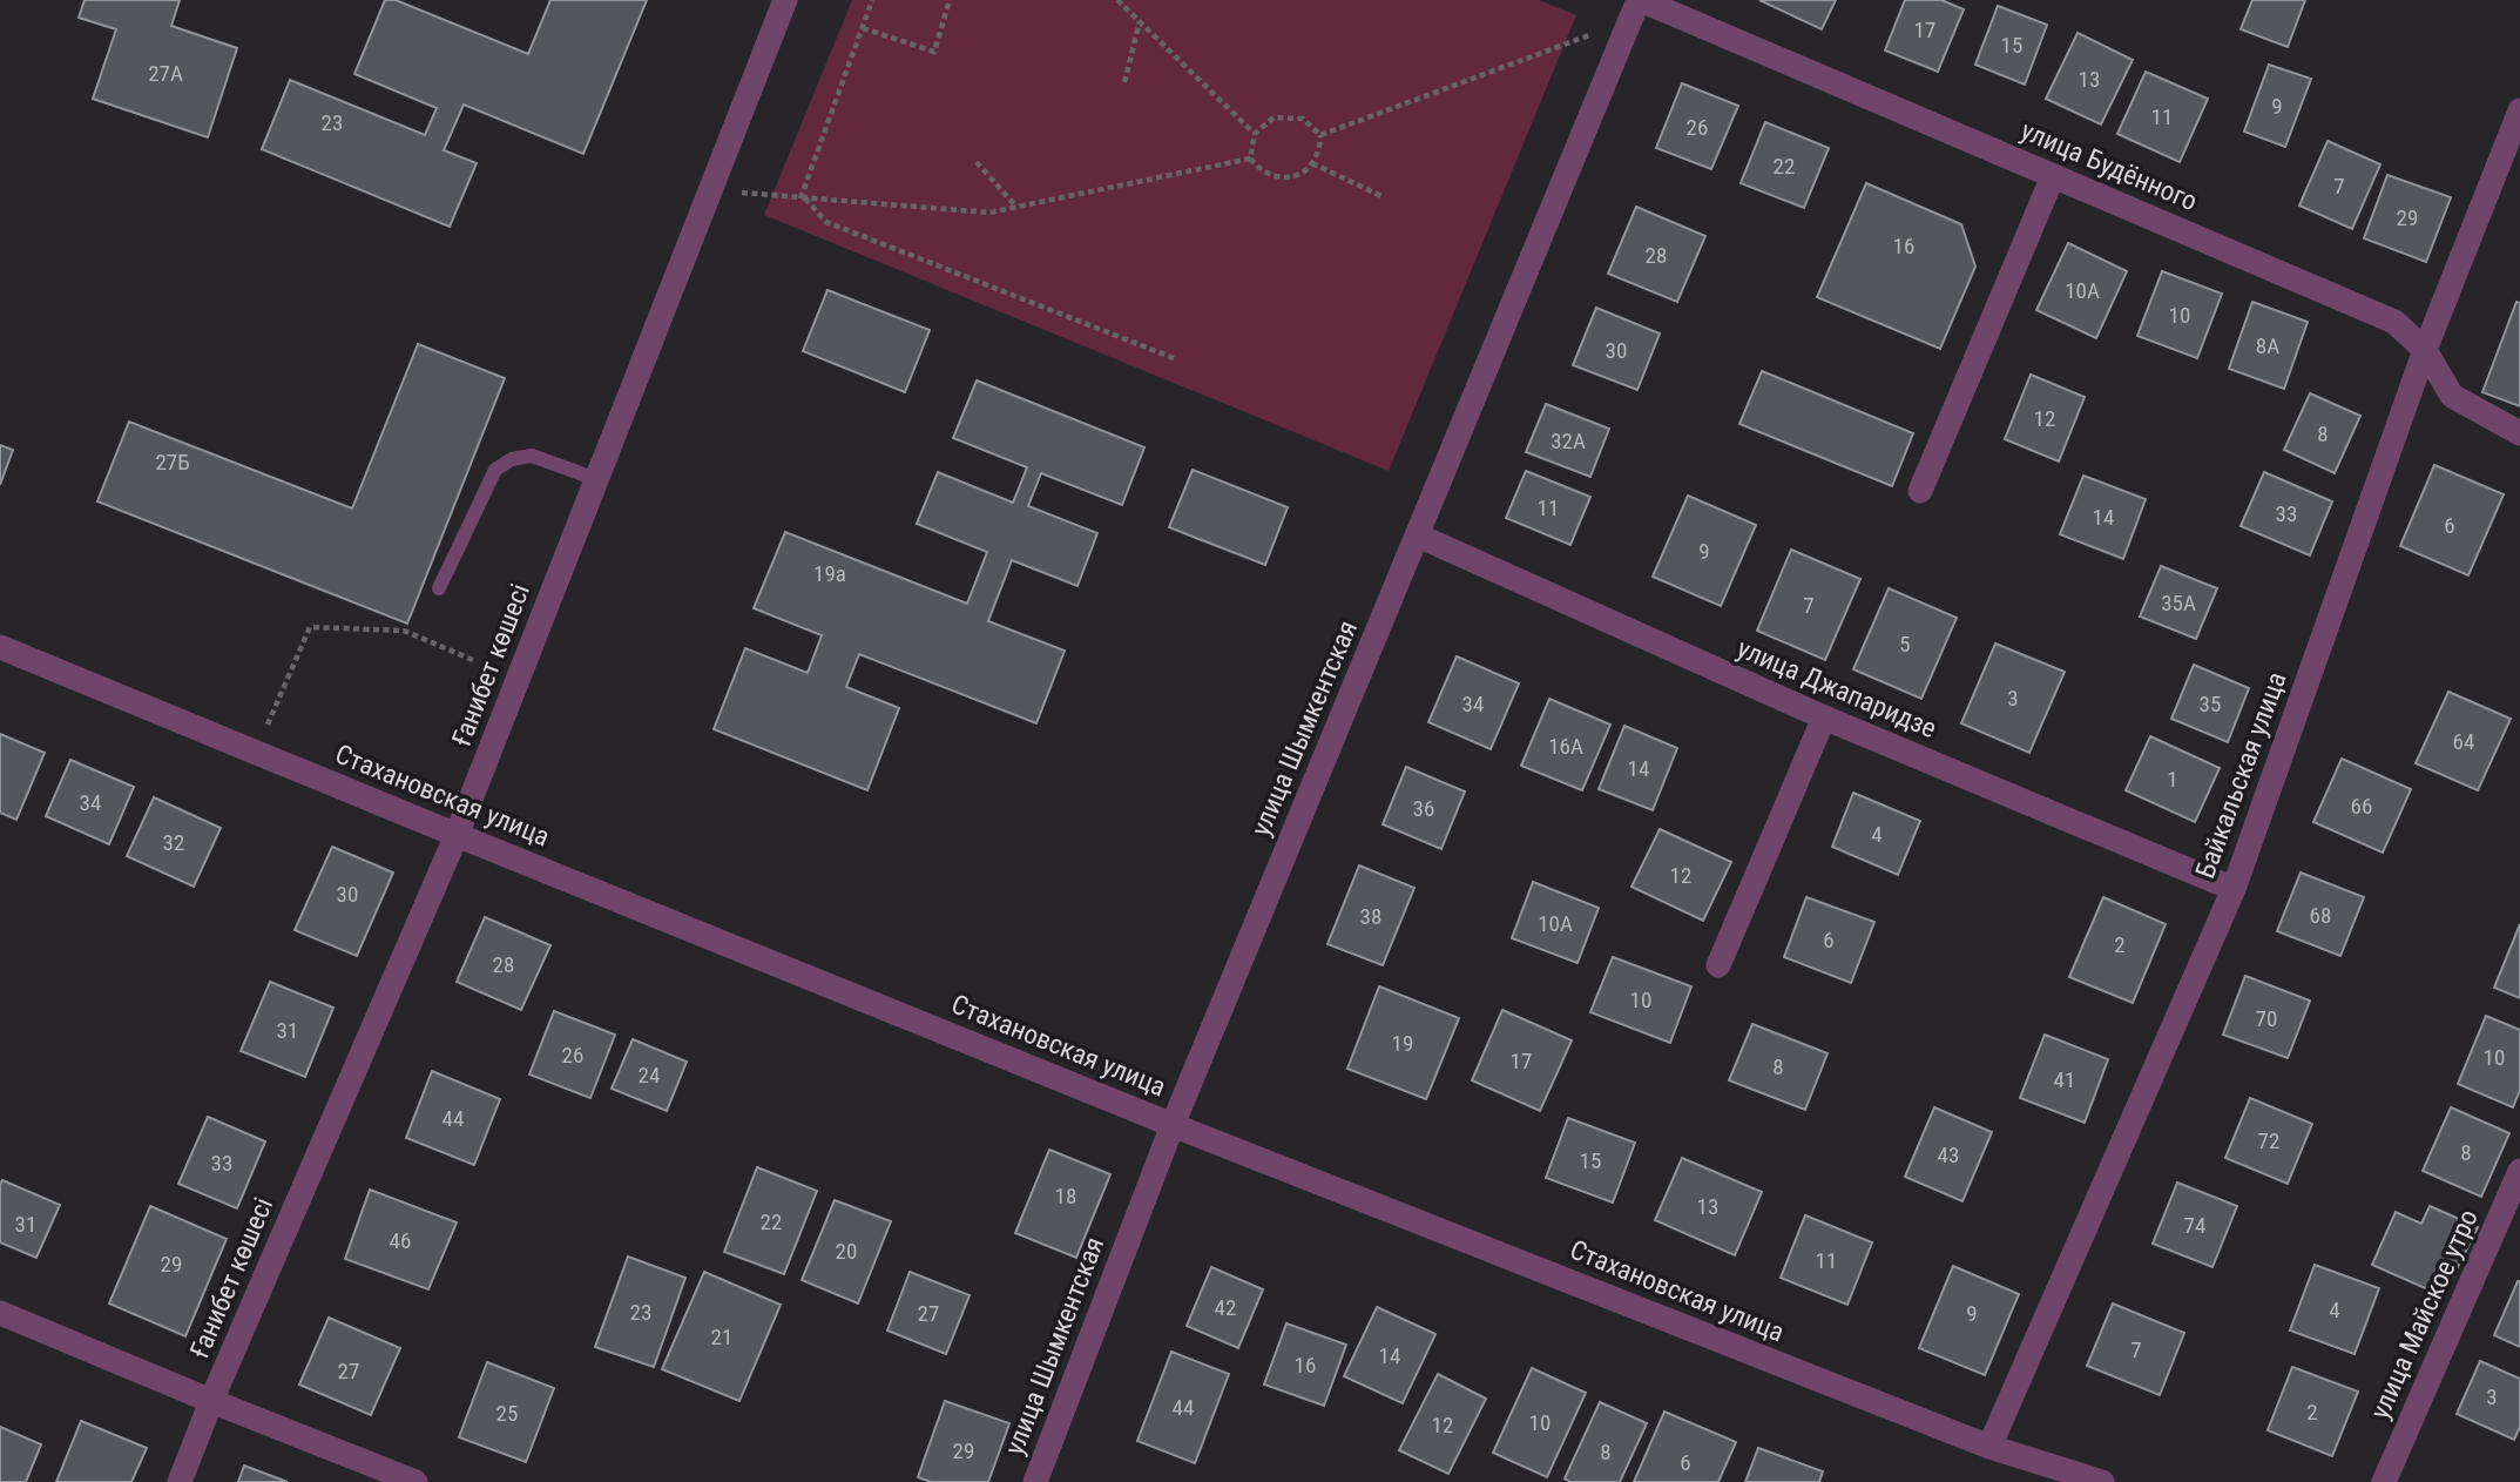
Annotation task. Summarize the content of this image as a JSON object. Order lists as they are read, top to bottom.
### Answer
{
  "streets": {
    "street": [
      "улица Будённого",
      "Ғанибет көшесі",
      "улица Джапаридзе",
      "улица Шымкентская",
      "Байкальская улица",
      "Стахановская улица",
      "улица Майское утро"
    ]
  },
  "crossings": [
    ["улица Будённого", "улица Шымкентская"],
    ["улица Будённого", "Байкальская улица"],
    ["Ғанибет көшесі", "Стахановская улица"],
    ["улица Джапаридзе", "улица Шымкентская"],
    ["улица Джапаридзе", "Байкальская улица"],
    ["улица Шымкентская", "Стахановская улица"],
    ["Байкальская улица", "Стахановская улица"]
  ],
  "house_numbers": [
    "17",
    "15",
    "27А",
    "13",
    "9",
    "11",
    "23",
    "26",
    "22",
    "7",
    "29",
    "16",
    "28",
    "10А",
    "10",
    "8А",
    "30",
    "12",
    "8",
    "32А",
    "27Б",
    "11",
    "33",
    "14",
    "6",
    "9",
    "19а",
    "35А",
    "7",
    "5",
    "3",
    "34",
    "35",
    "64",
    "16А",
    "14",
    "1",
    "34",
    "66",
    "36",
    "4",
    "32",
    "12",
    "30",
    "68",
    "38",
    "10А",
    "6",
    "2",
    "28",
    "10",
    "70",
    "31",
    "19",
    "26",
    "10",
    "17",
    "8",
    "24",
    "41",
    "44",
    "72",
    "8",
    "43",
    "15",
    "33",
    "18",
    "13",
    "22",
    "31",
    "74",
    "46",
    "20",
    "11",
    "29",
    "42",
    "4",
    "23",
    "27",
    "9",
    "21",
    "7",
    "14",
    "16",
    "27",
    "3",
    "44",
    "2",
    "25",
    "10",
    "12",
    "29",
    "8",
    "6"
  ]
}
